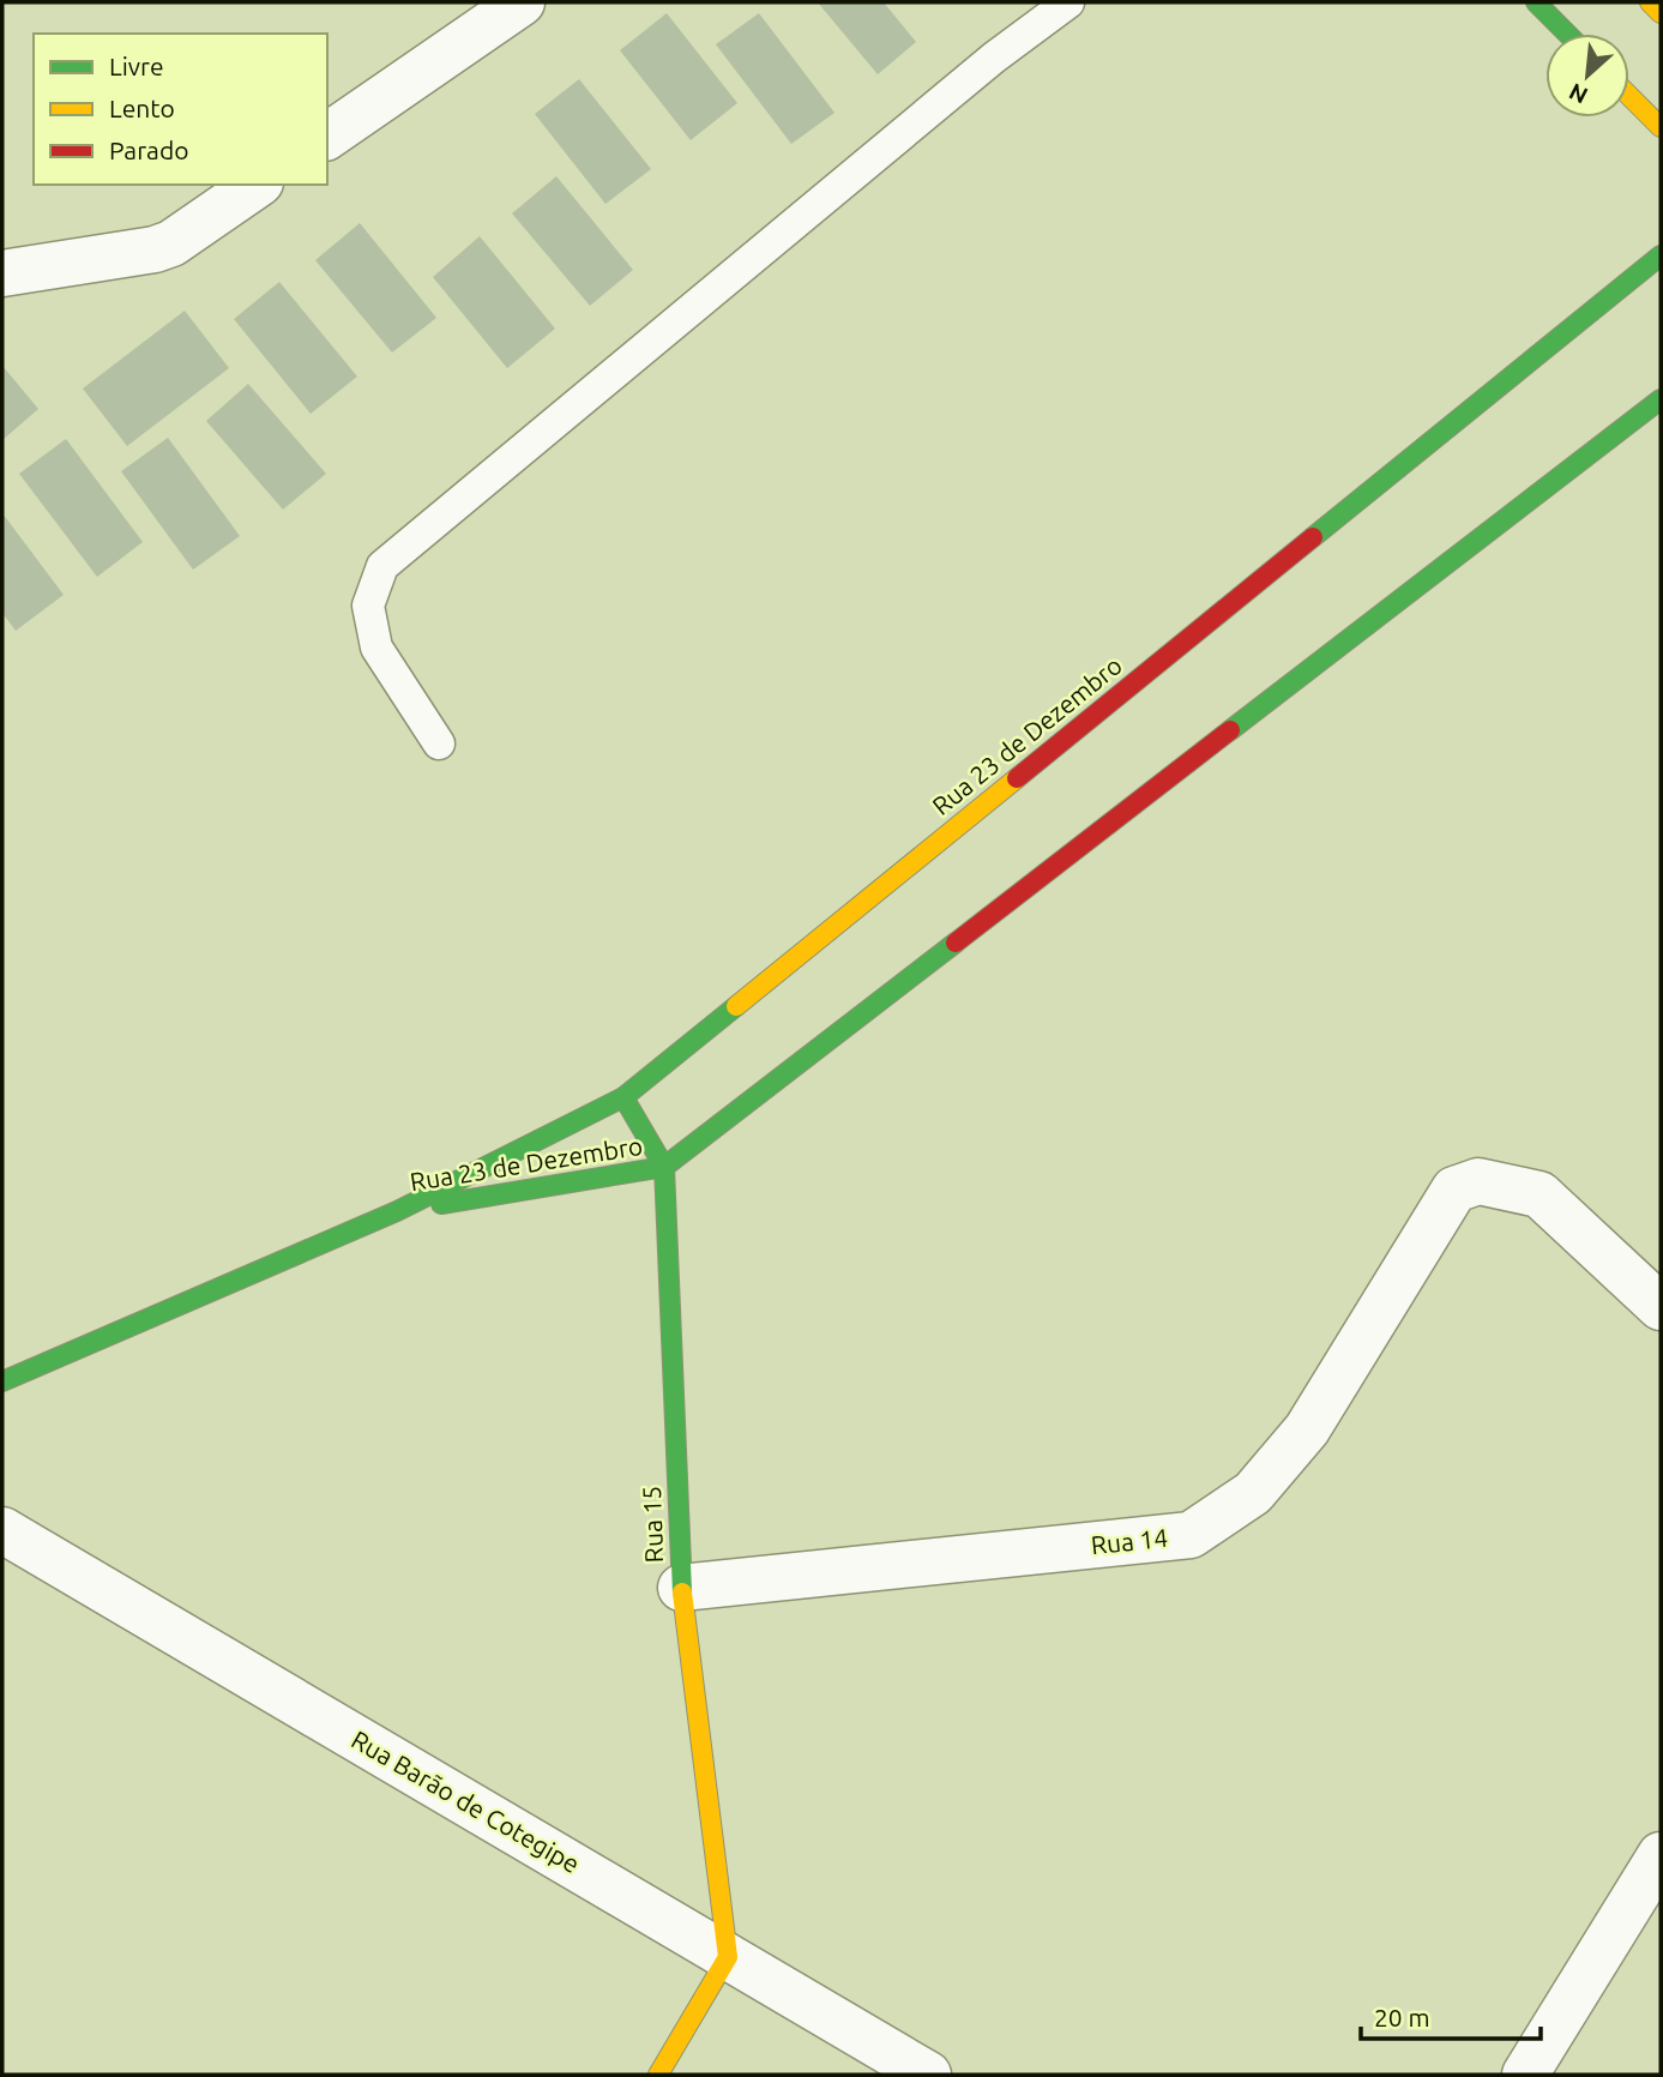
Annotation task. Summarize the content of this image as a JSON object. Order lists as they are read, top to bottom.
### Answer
{
  "streets": {
    "street": [
      "Rua 23 de Dezembro",
      "Rua 15",
      "Rua 14",
      "Rua Barão de Cotegipe"
    ]
  },
  "crossings": [
    ["Rua 23 de Dezembro", "Rua 15"],
    ["Rua 15", "Rua 14"],
    ["Rua 15", "Rua Barão de Cotegipe"]
  ],
  "legend": ["Livre", "Lento", "Parado"],
  "scale_bar": "20 m",
  "north": "bottom left"
}
